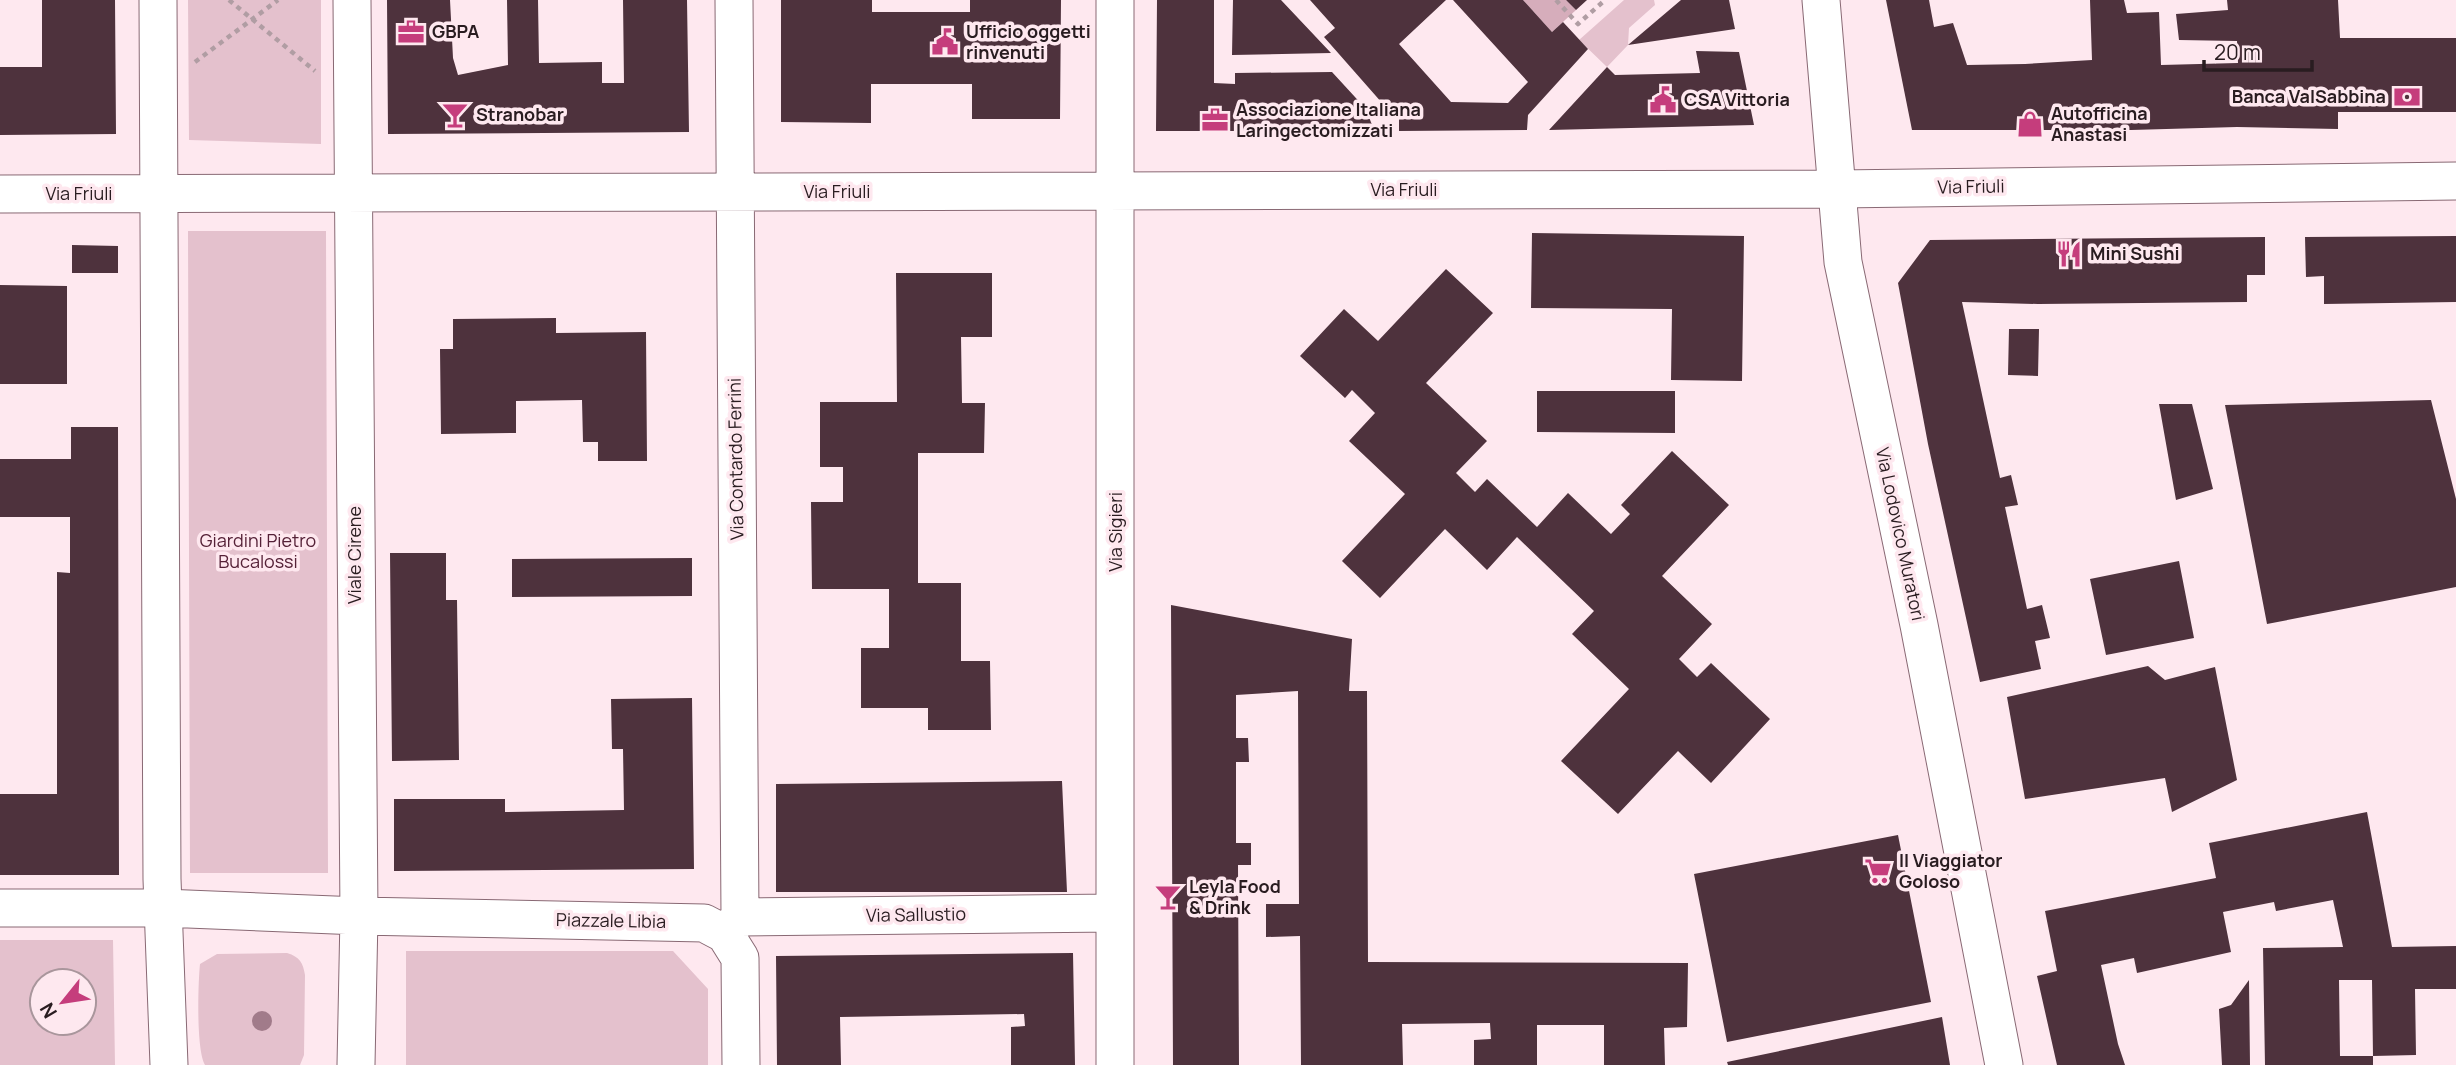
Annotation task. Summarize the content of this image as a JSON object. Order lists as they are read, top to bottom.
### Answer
{
  "streets": {
    "street": [
      "Via Friuli",
      "Via Contardo Ferrini",
      "Via Sigieri",
      "Via Lodovico Muratori",
      "Viale Cirene",
      "Via Sallustio",
      "Piazzale Libia"
    ]
  },
  "crossings": [
    ["Via Friuli", "Via Contardo Ferrini"],
    ["Via Friuli", "Via Sigieri"],
    ["Via Friuli", "Via Lodovico Muratori"],
    ["Via Friuli", "Viale Cirene"],
    ["Via Contardo Ferrini", "Via Sallustio"],
    ["Via Contardo Ferrini", "Piazzale Libia"],
    ["Via Sigieri", "Via Sallustio"],
    ["Viale Cirene", "Piazzale Libia"],
    ["Via Sallustio", "Piazzale Libia"]
  ],
  "parks": ["Giardini Pietro Bucalossi"],
  "places": {
    "office": ["GBPA", "Associazione Italiana Laringectomizzati"],
    "public building": ["Ufficio oggetti rinvenuti", "CSA Vittoria"],
    "bank": ["Banca ValSabbina"],
    "bar": ["Stranobar", "Leyla Food & Drink"],
    "shop": ["Autofficina Anastasi"],
    "restaurant": ["Mini Sushi"],
    "supermarket": ["Il Viaggiator Goloso"]
  },
  "scale_bar": "20 m",
  "north": "bottom left"
}
